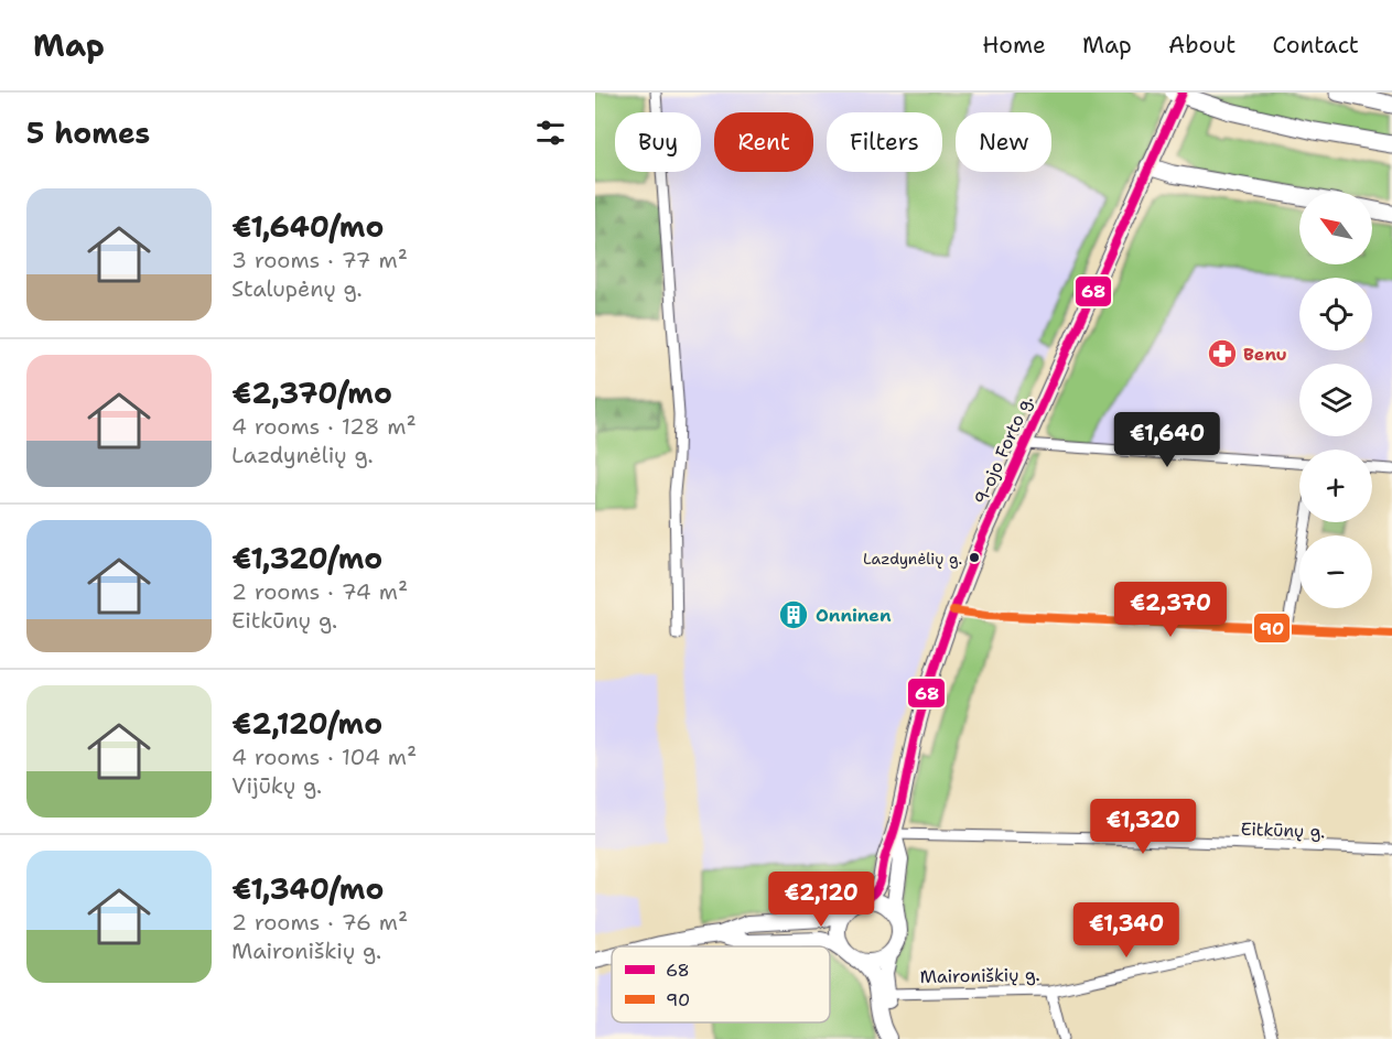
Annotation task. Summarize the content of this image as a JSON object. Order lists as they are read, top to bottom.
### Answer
{
  "streets": {
    "main road": ["9-ojo Forto g."],
    "street": ["Eitkūnų g.", "Maironiškių g."]
  },
  "crossings": [
    ["9-ojo Forto g.", "Eitkūnų g."]
  ],
  "places": {
    "pharmacy": ["Benu"],
    "other": ["Lazdynėlių g."],
    "building": ["Onninen"]
  },
  "lines": ["transit line 68", "transit line 90"],
  "legend": ["68", "90"],
  "north": "top left",
  "page": {
    "header": "Map",
    "nav": [
      "Home",
      "Map",
      "About",
      "Contact"
    ],
    "heading": "5 homes",
    "chip": [
      "Buy",
      "Rent",
      "Filters",
      "New"
    ],
    "list": [
      {
        "name": "€1,640/mo",
        "note": "3 rooms · 77 m² · Stalupėnų g."
      },
      {
        "name": "€2,370/mo",
        "note": "4 rooms · 128 m² · Lazdynėlių g."
      },
      {
        "name": "€1,320/mo",
        "note": "2 rooms · 74 m² · Eitkūnų g."
      },
      {
        "name": "€2,120/mo",
        "note": "4 rooms · 104 m² · Vijūkų g."
      },
      {
        "name": "€1,340/mo",
        "note": "2 rooms · 76 m² · Maironiškių g."
      }
    ],
    "map_buttons": ["+", "−"],
    "price": [
      "€1,640",
      "€2,370",
      "€1,320",
      "€2,120",
      "€1,340"
    ]
  }
}
